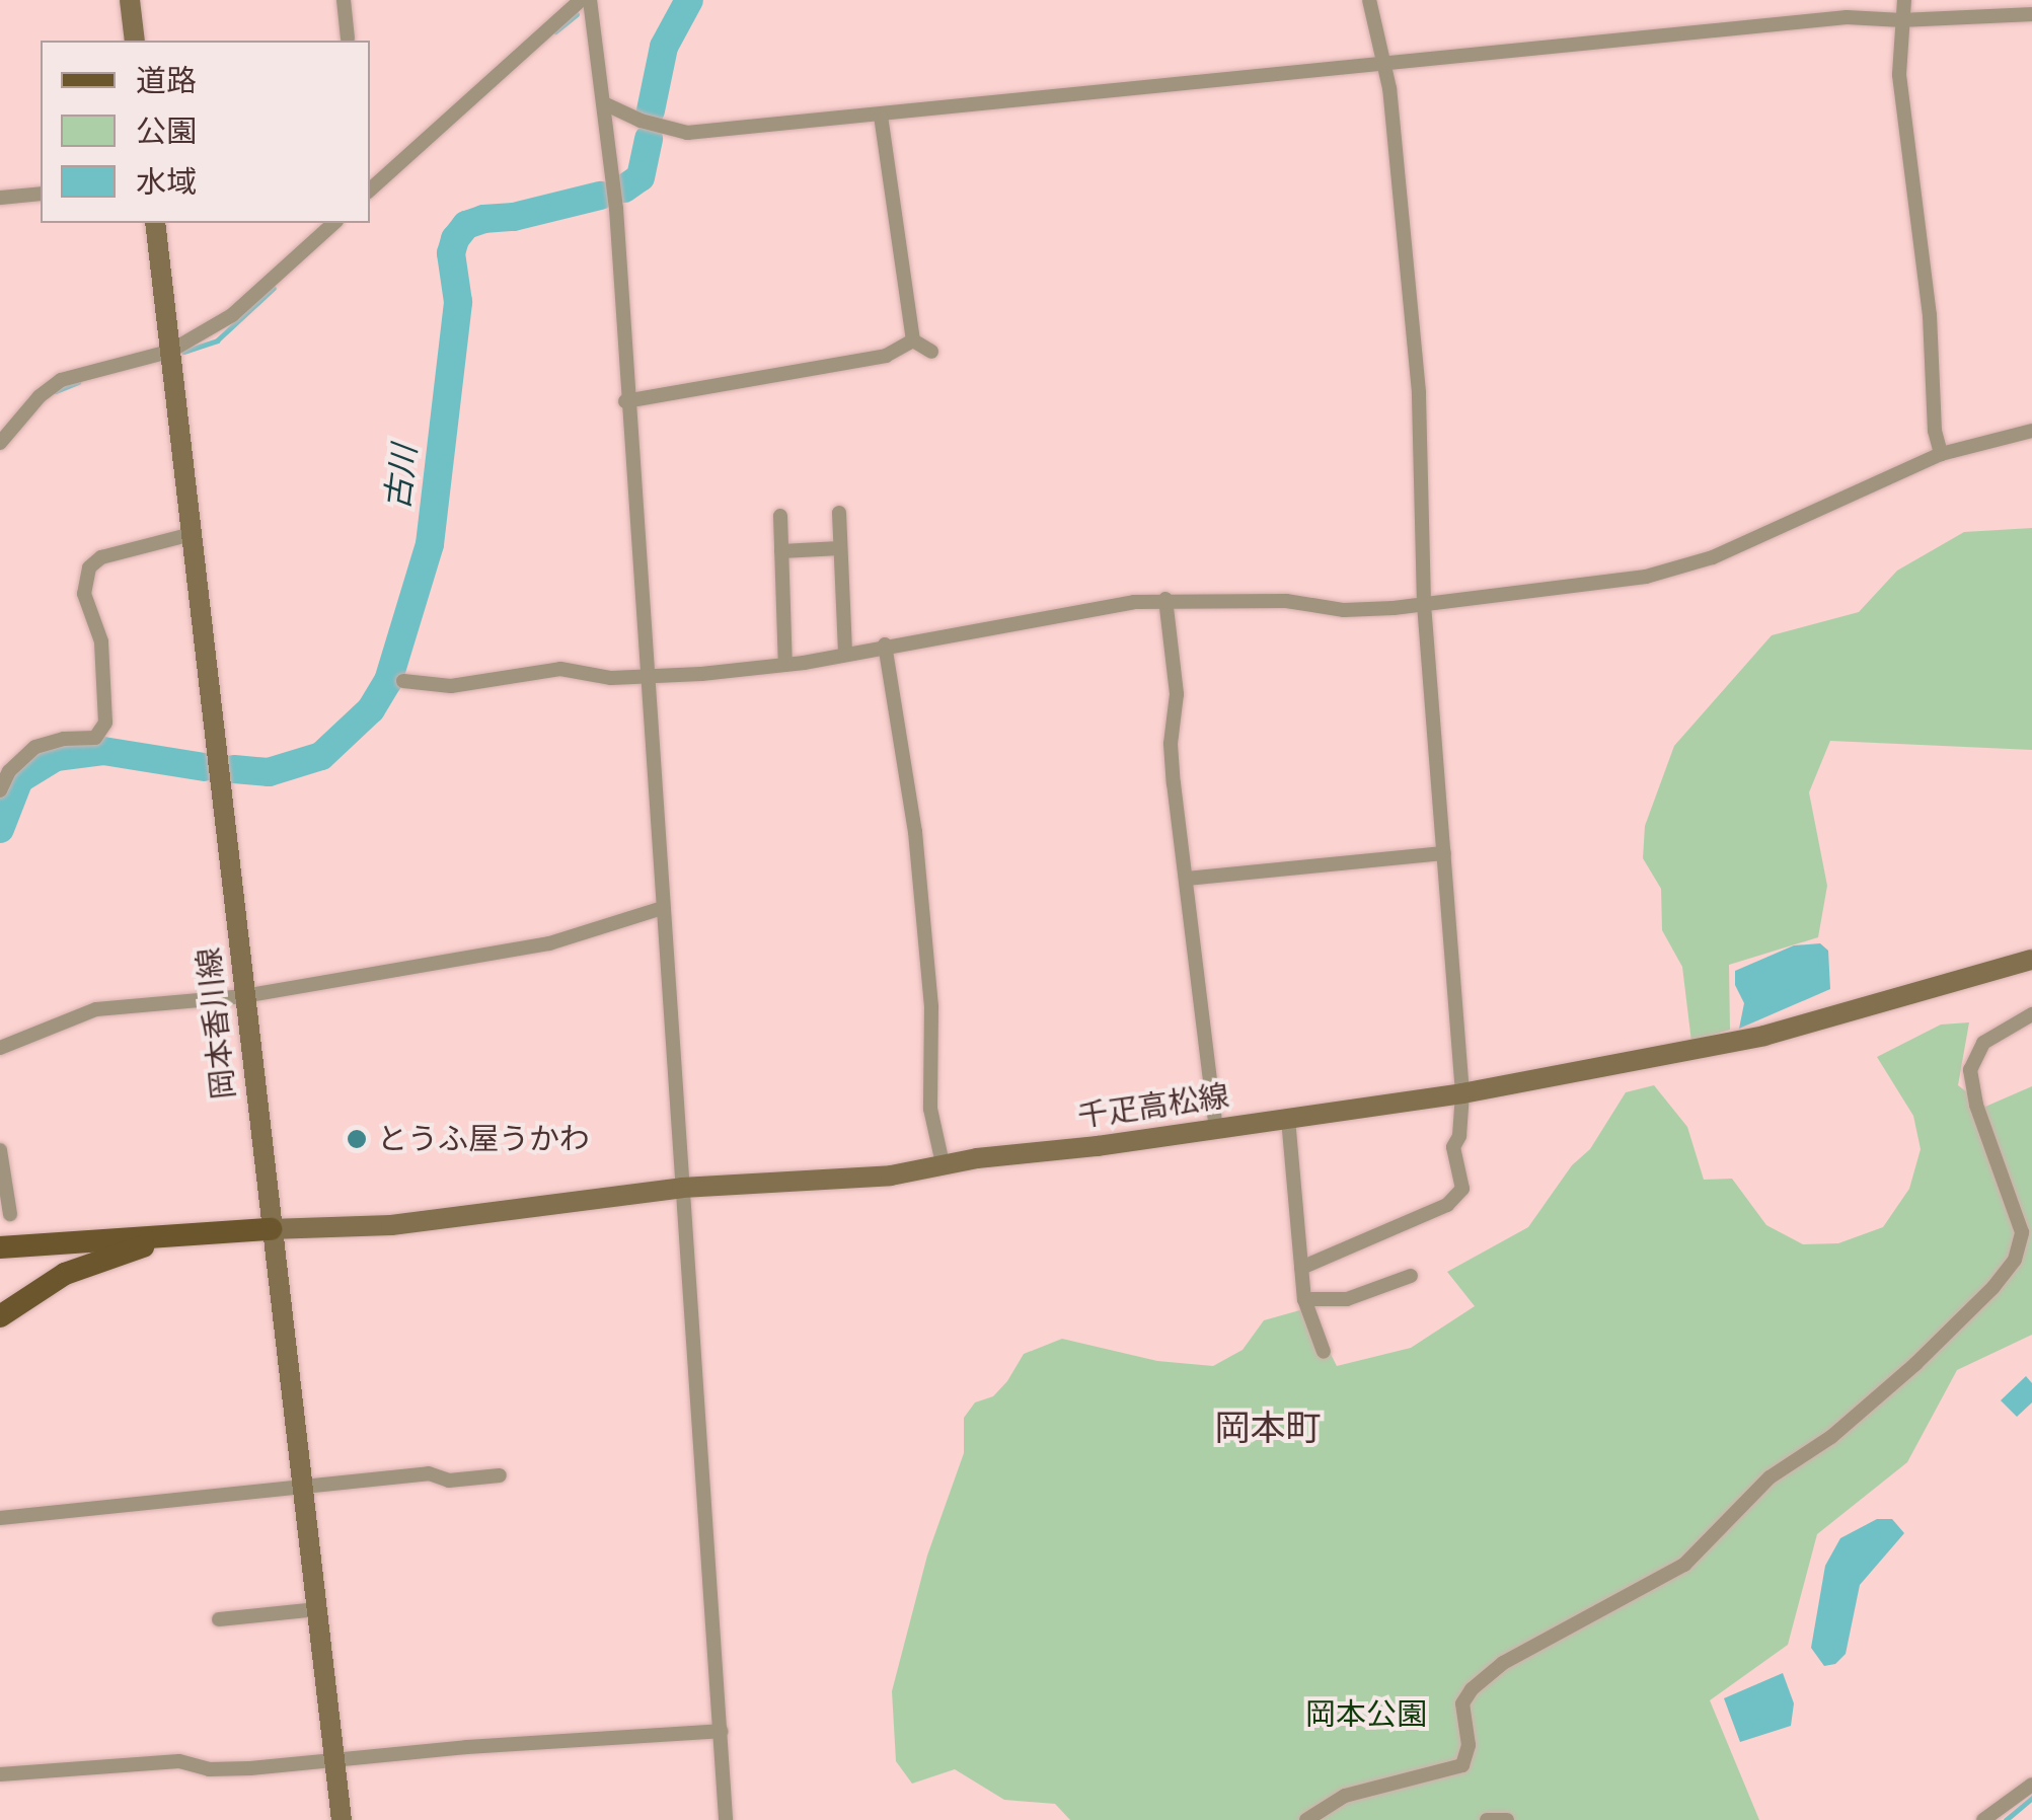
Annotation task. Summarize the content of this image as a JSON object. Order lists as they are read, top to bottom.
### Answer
{
  "streets": {
    "main road": ["岡本香川線", "千疋高松線"]
  },
  "crossings": [
    ["岡本香川線", "千疋高松線"]
  ],
  "districts": ["岡本町"],
  "water": ["古川"],
  "parks": ["岡本公園"],
  "places": ["とうふ屋うかわ"],
  "legend": ["道路", "公園", "水域"]
}
